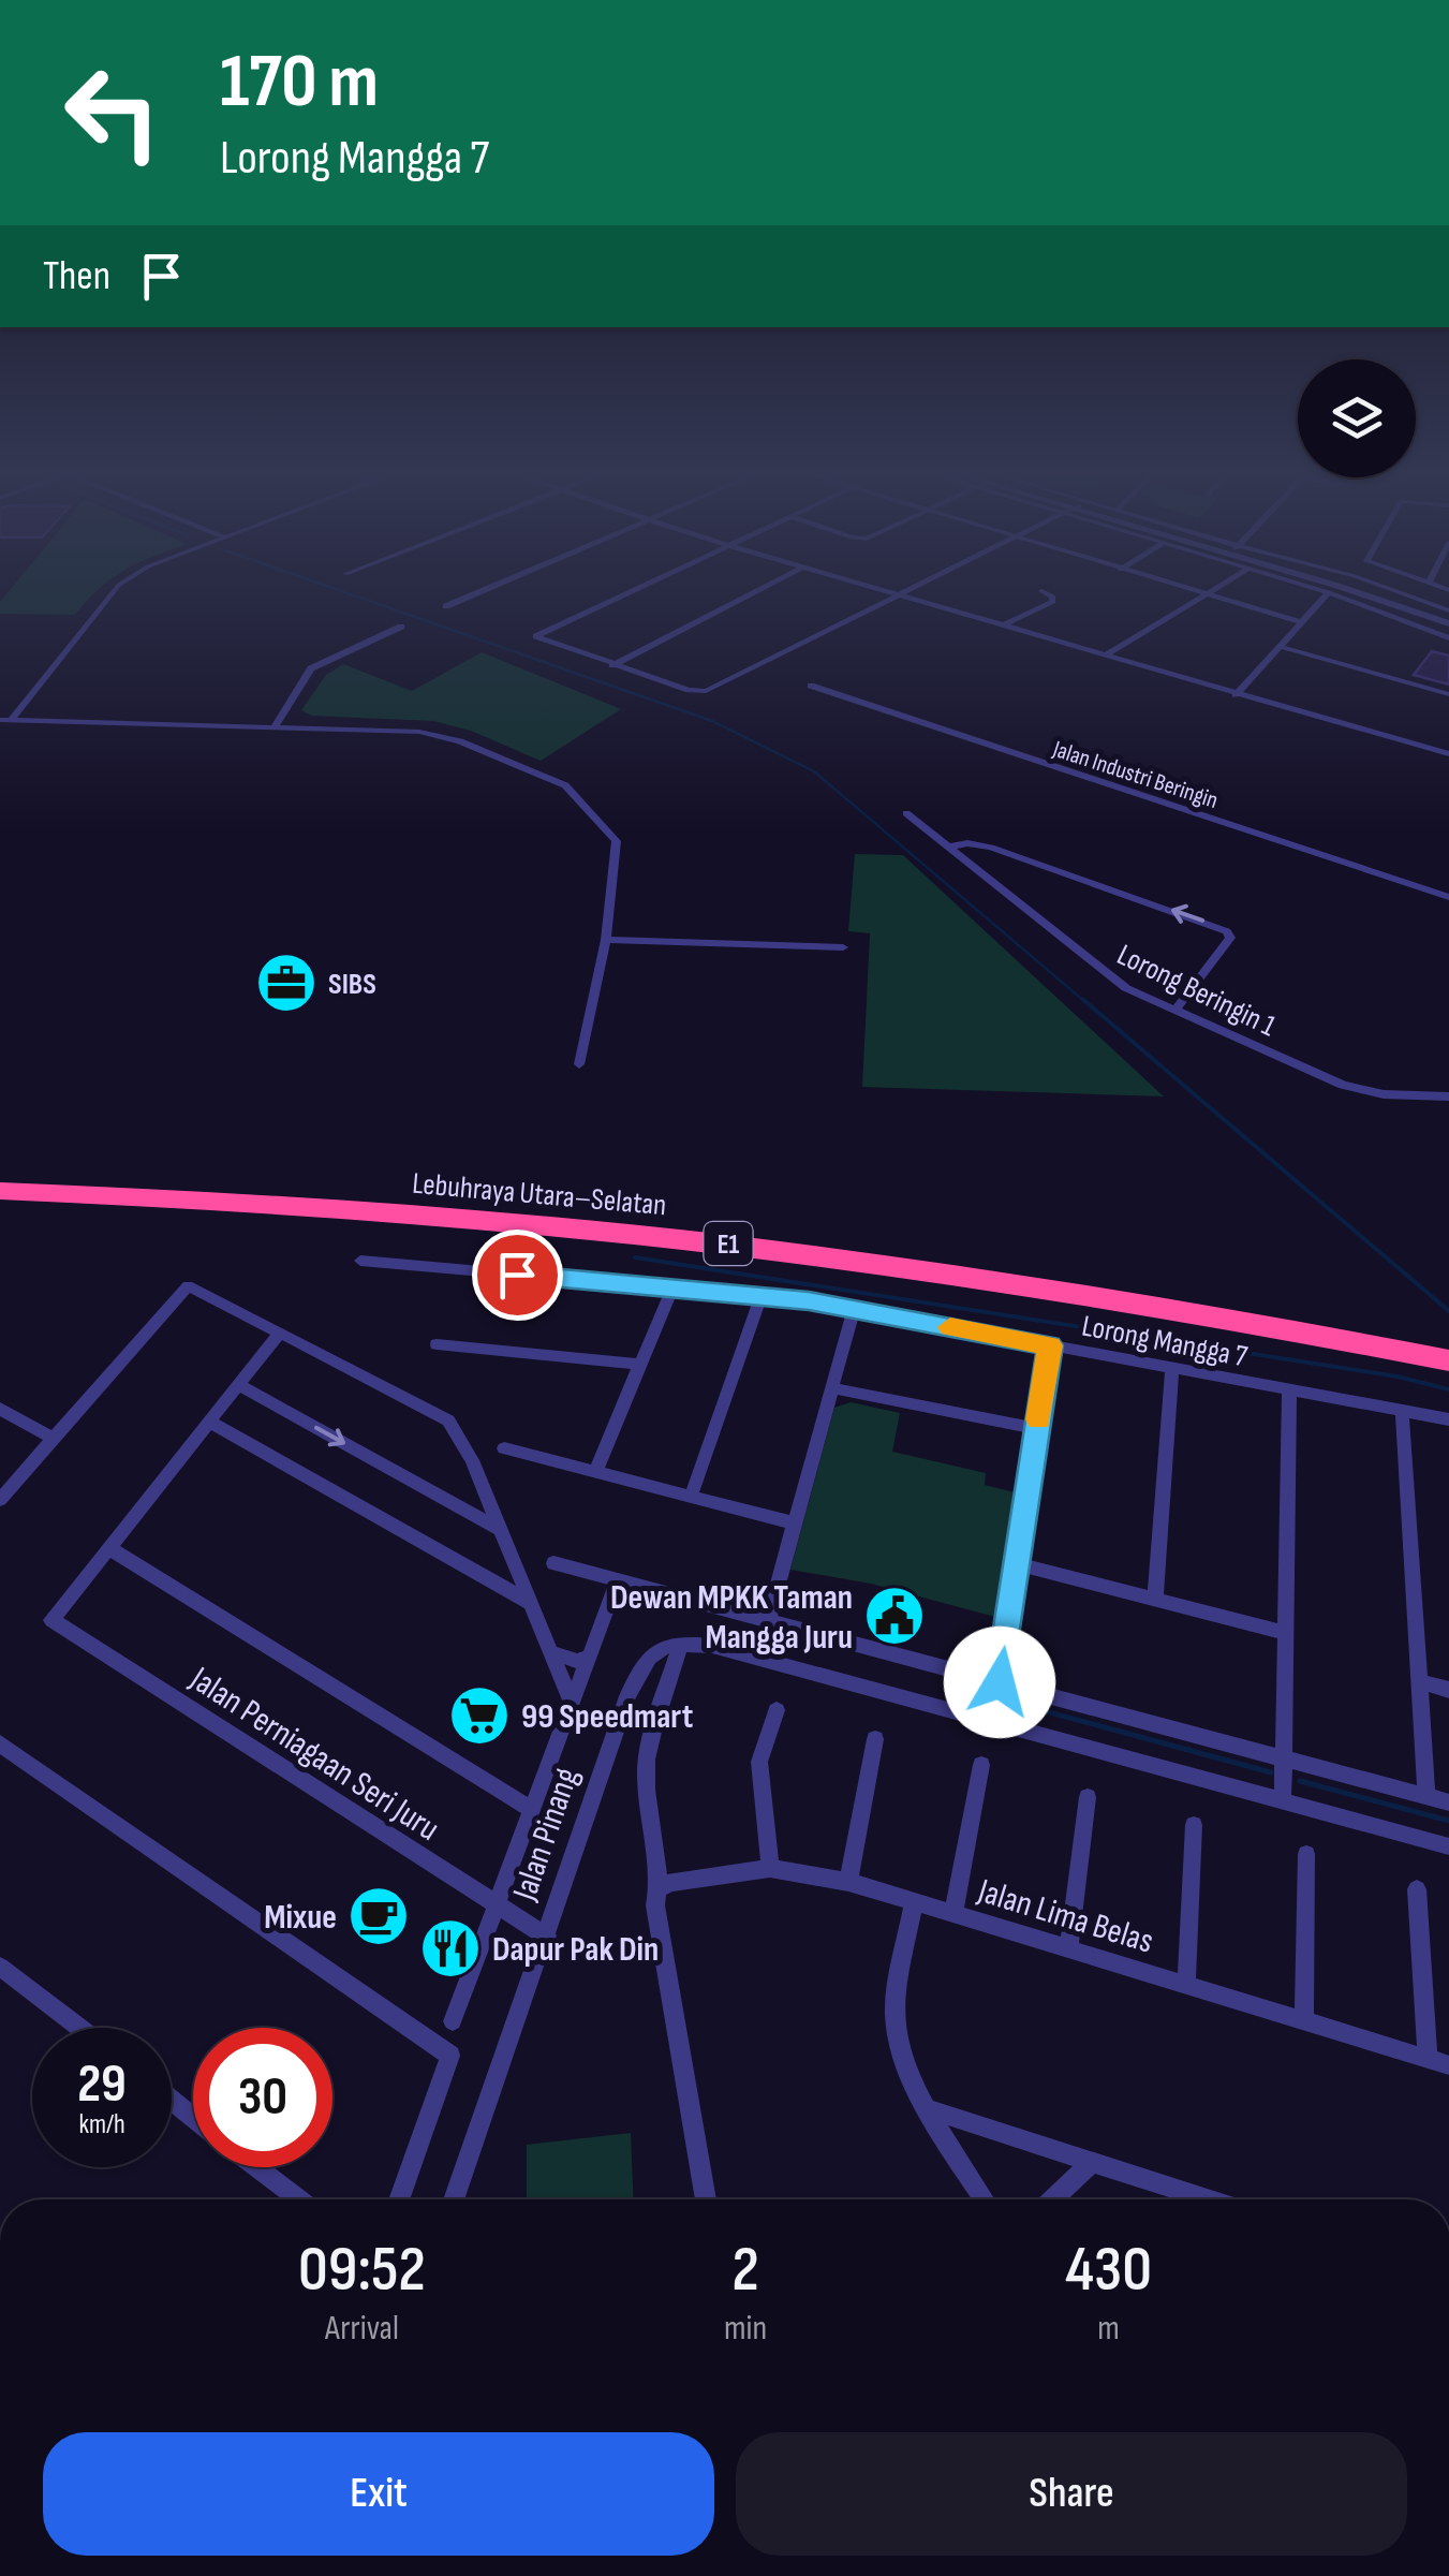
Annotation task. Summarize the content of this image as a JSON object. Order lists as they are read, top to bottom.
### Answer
{
  "streets": {
    "highway": ["Lebuhraya Utara–Selatan", "E1"],
    "street": [
      "Jalan Industri Beringin",
      "Lorong Beringin 1",
      "Lorong Mangga 7",
      "Jalan Perniagaan Seri Juru",
      "Jalan Pinang",
      "Jalan Lima Belas"
    ]
  },
  "crossings": [
    ["Jalan Perniagaan Seri Juru", "Jalan Pinang"]
  ],
  "places": {
    "office": ["SIBS"],
    "public building": ["Dewan MPKK Taman Mangga Juru"],
    "supermarket": ["99 Speedmart"],
    "cafe": ["Mixue"],
    "restaurant": ["Dapur Pak Din"]
  },
  "page": {
    "turn": ["170 m", "Lorong Mangga 7"],
    "then": "Then",
    "speed": "29 km/h",
    "limit": "30",
    "eta": [
      "09:52",
      "Arrival",
      "2",
      "min",
      "430",
      "m"
    ],
    "buttons": ["Exit", "Share"]
  }
}
